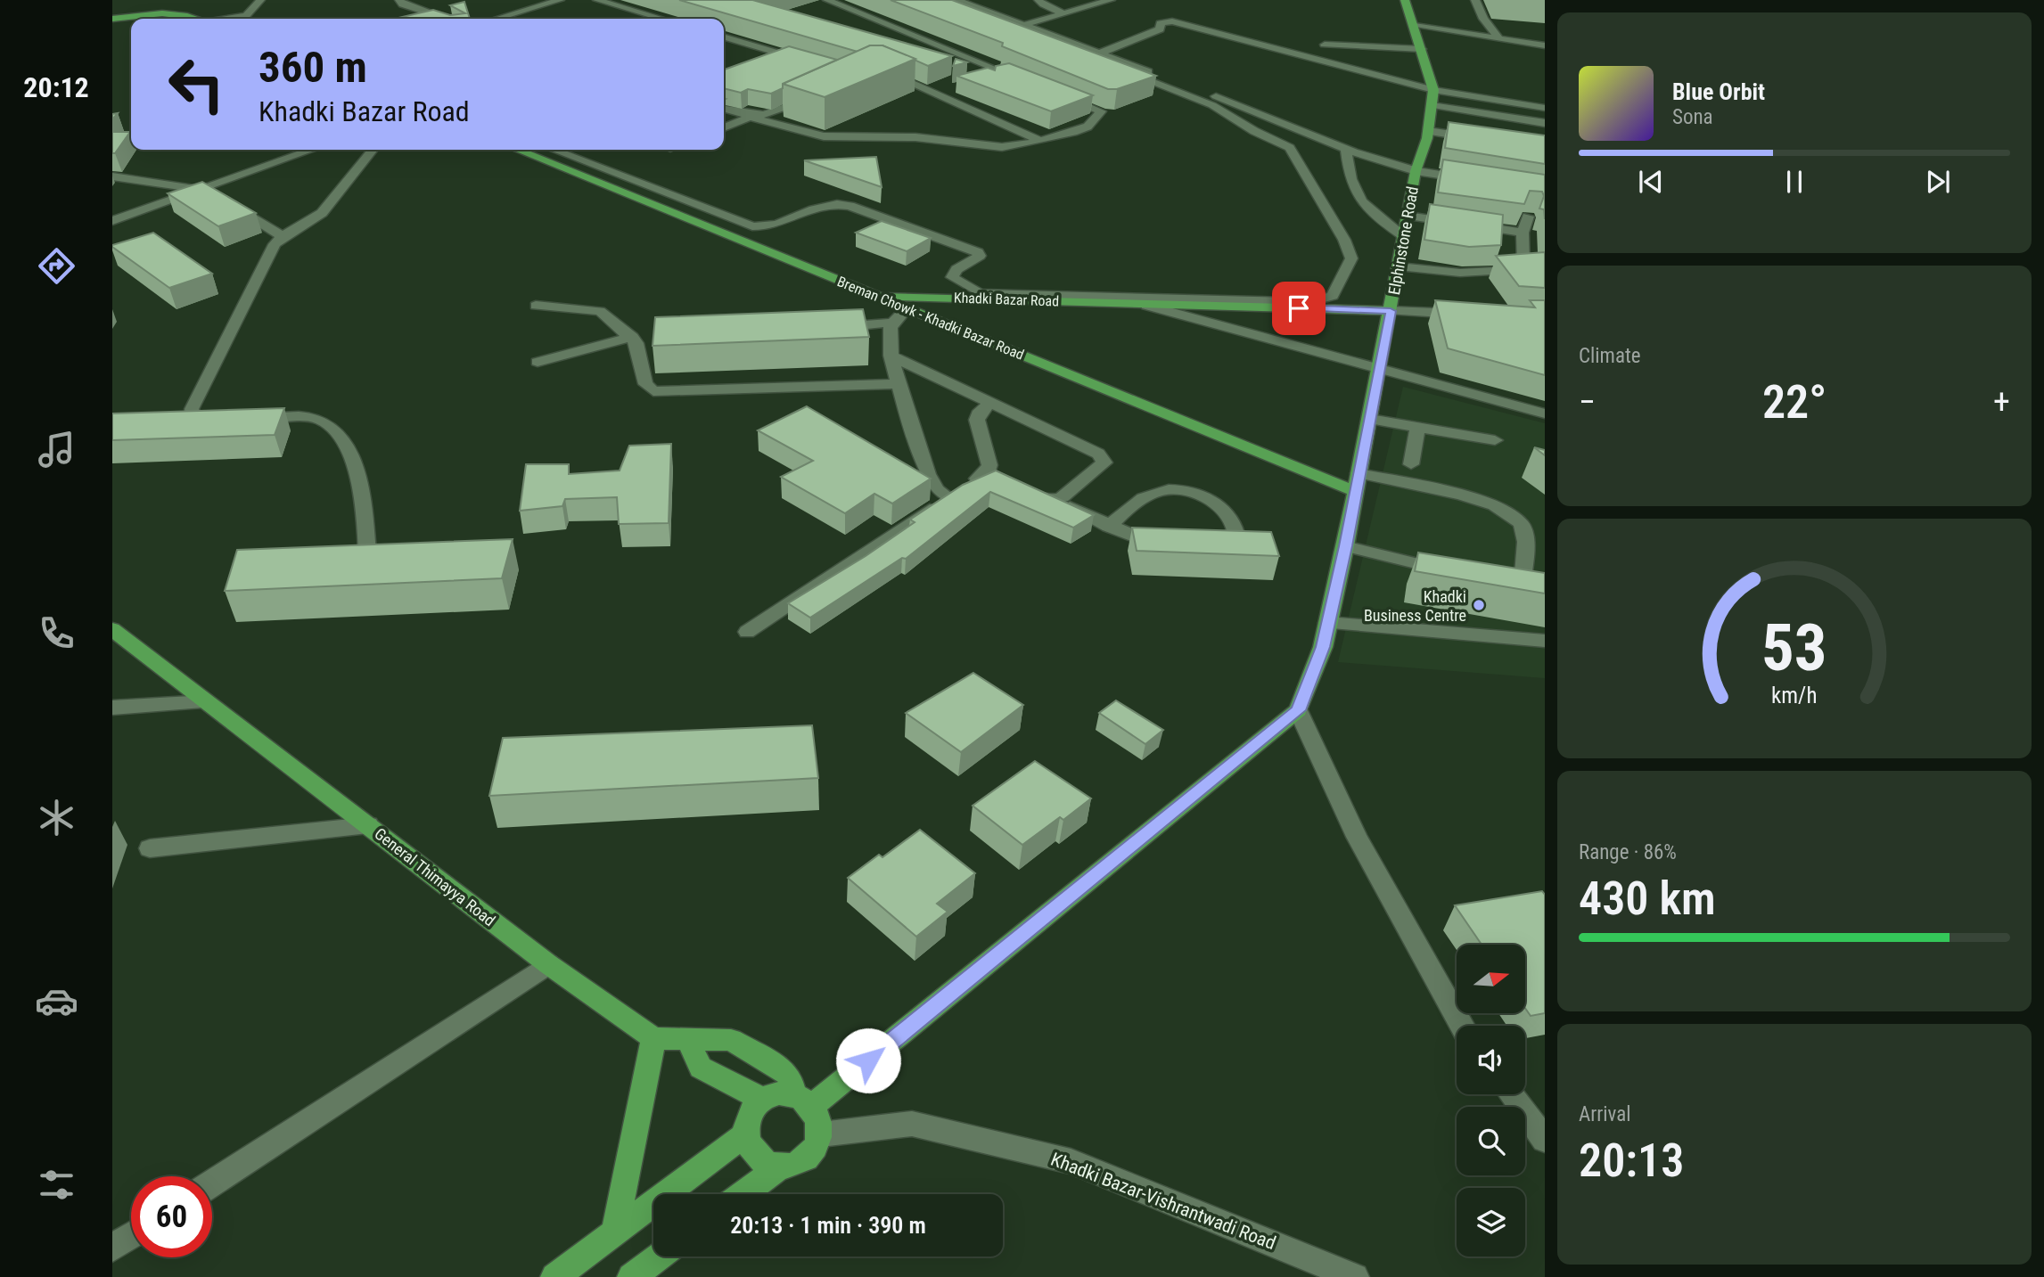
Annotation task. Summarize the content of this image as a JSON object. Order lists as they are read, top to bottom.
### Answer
{
  "streets": {
    "main road": [
      "Elphinstone Road",
      "Khadki Bazar Road",
      "Breman Chowk - Khadki Bazar Road",
      "General Thimayya Road"
    ],
    "street": ["Khadki Bazar-Vishrantwadi Road"]
  },
  "crossings": [
    ["Elphinstone Road", "Khadki Bazar Road"],
    ["Elphinstone Road", "Breman Chowk - Khadki Bazar Road"],
    ["Elphinstone Road", "Khadki Bazar-Vishrantwadi Road"],
    ["Khadki Bazar Road", "Breman Chowk - Khadki Bazar Road"]
  ],
  "places": ["Khadki Business Centre"],
  "north": "right",
  "page": {
    "tabs": "20:12",
    "turn": ["360 m", "Khadki Bazar Road"],
    "song": ["Blue Orbit", "Sona"],
    "tile": [
      "Climate",
      ["Range · 86%", "430 km"],
      ["Arrival", "20:13"]
    ],
    "heat": ["−", "22°", "+"],
    "limit": "60",
    "trip": "20:13 · 1 min · 390 m",
    "gauge": ["53", "km/h"]
  }
}
